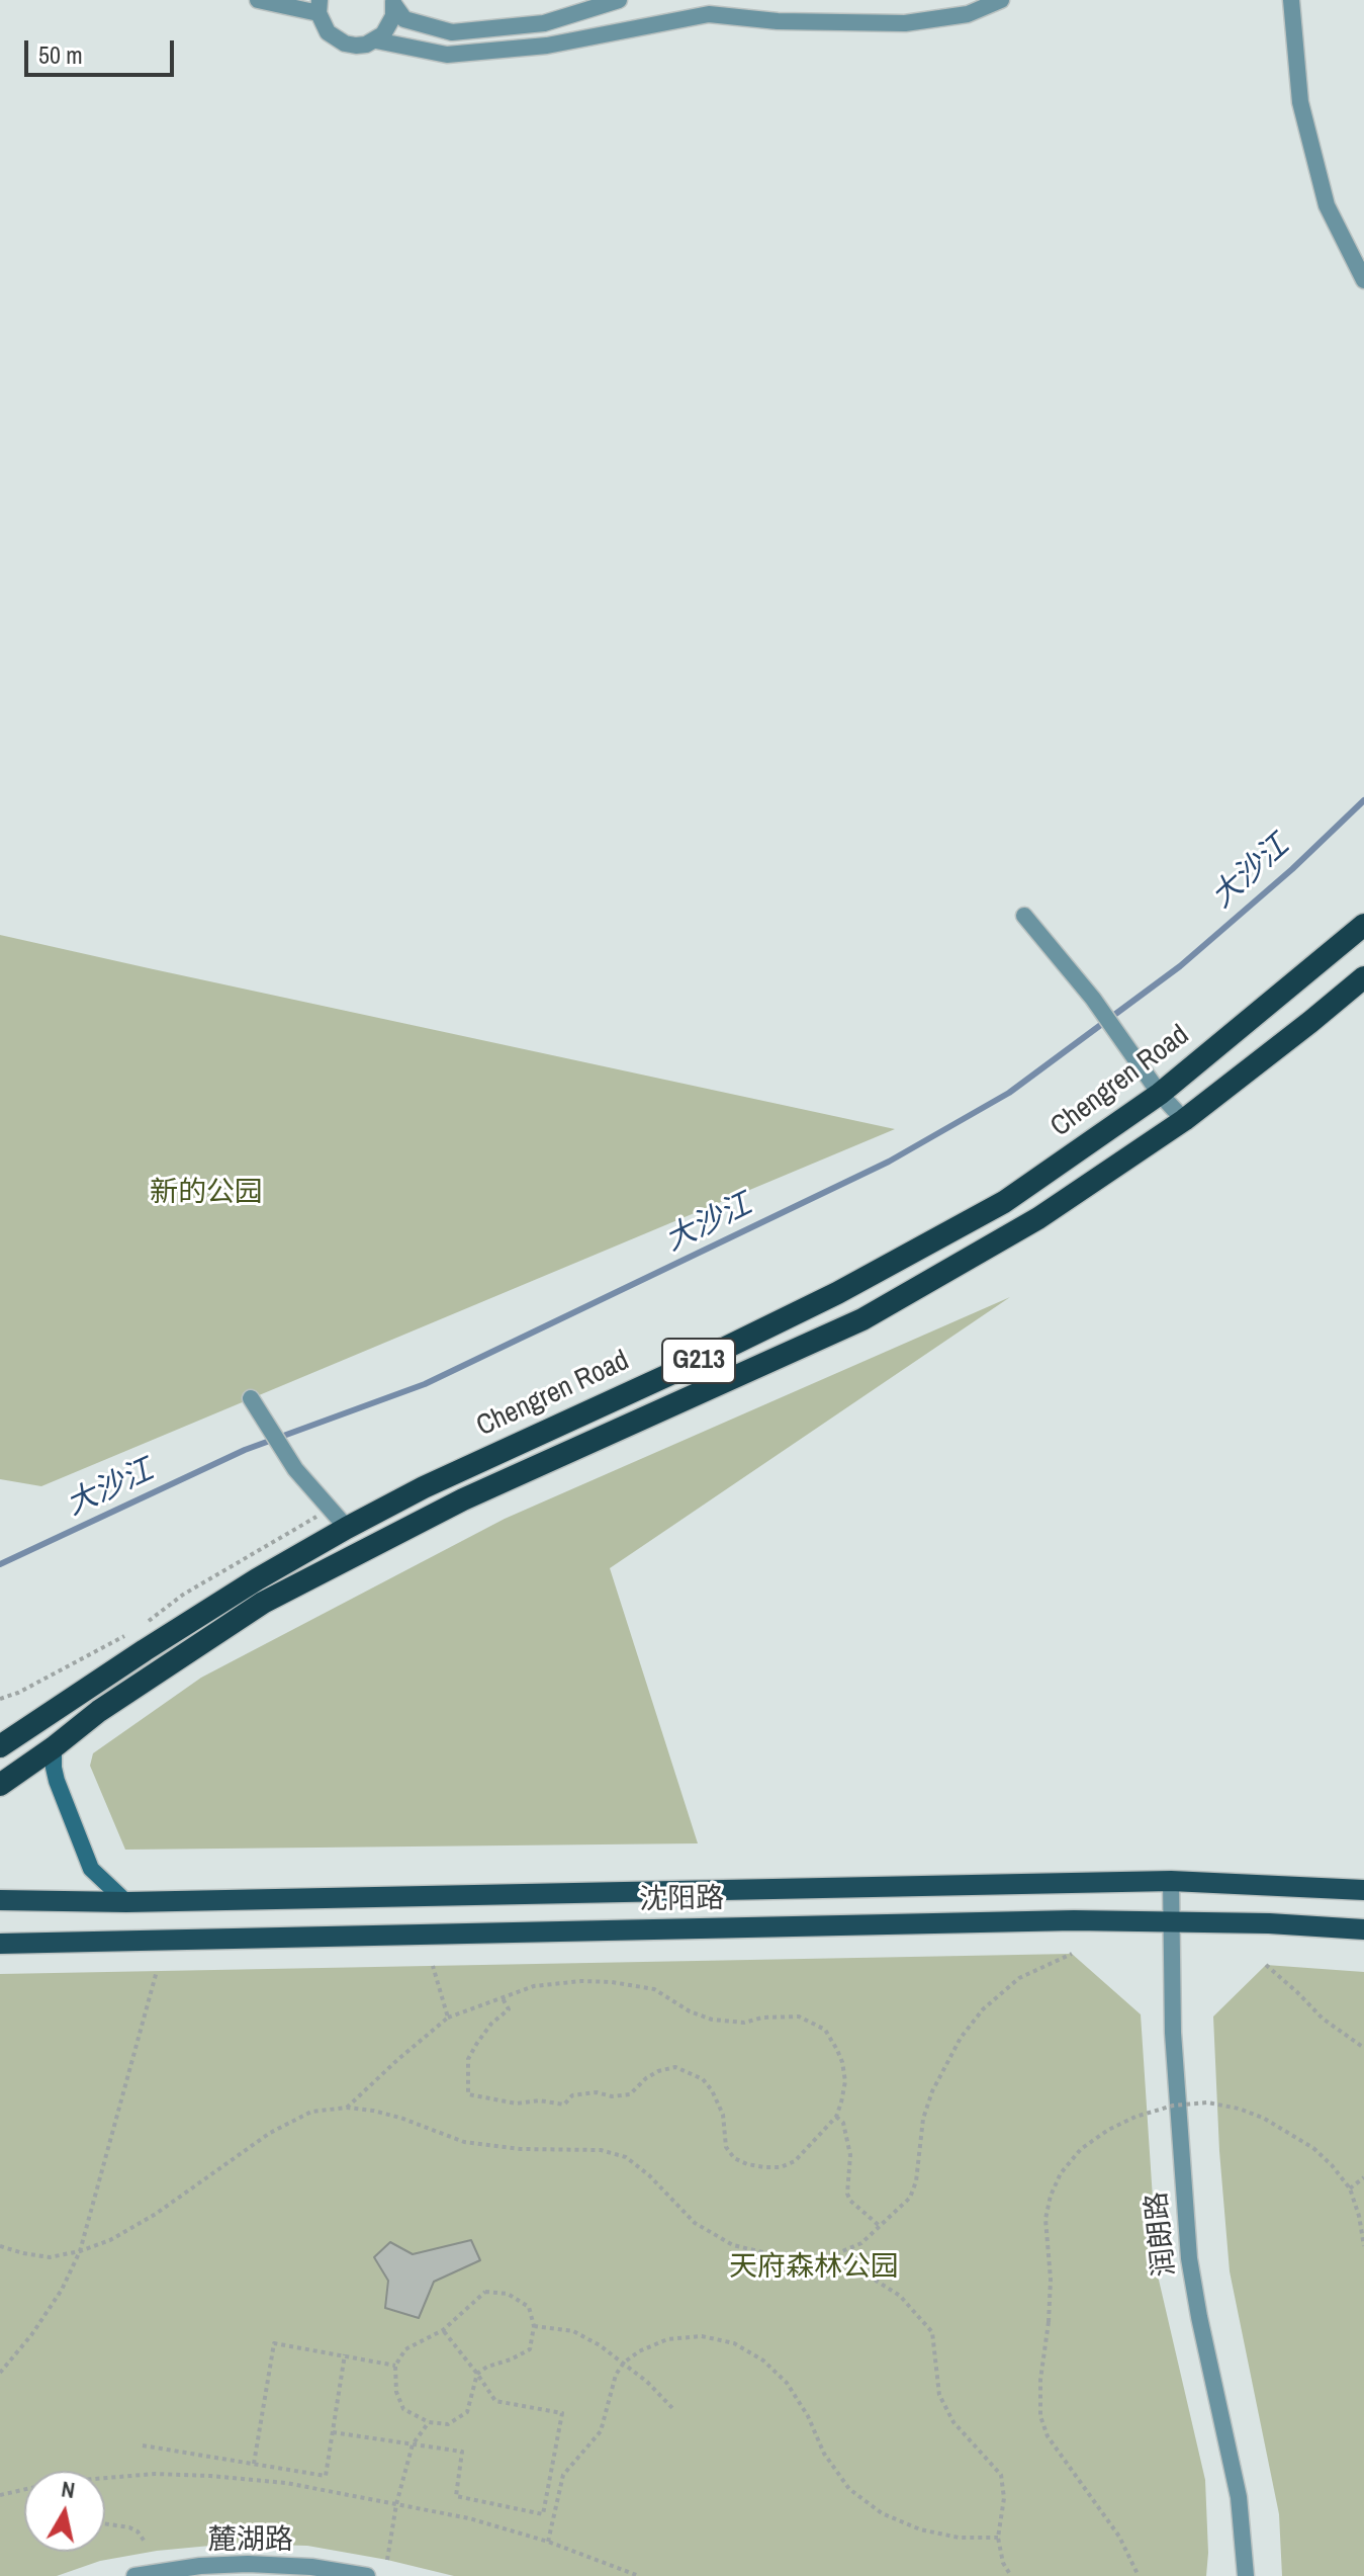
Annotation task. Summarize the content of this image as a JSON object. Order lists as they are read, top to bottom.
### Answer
{
  "streets": {
    "highway": ["Chengren Road", "G213"],
    "main road": ["沈阳路"],
    "street": ["润朗路", "麓湖路"]
  },
  "crossings": [
    ["沈阳路", "润朗路"]
  ],
  "water": ["大沙江"],
  "parks": ["新的公园", "天府森林公园"],
  "scale_bar": "50 m",
  "north": "top"
}
